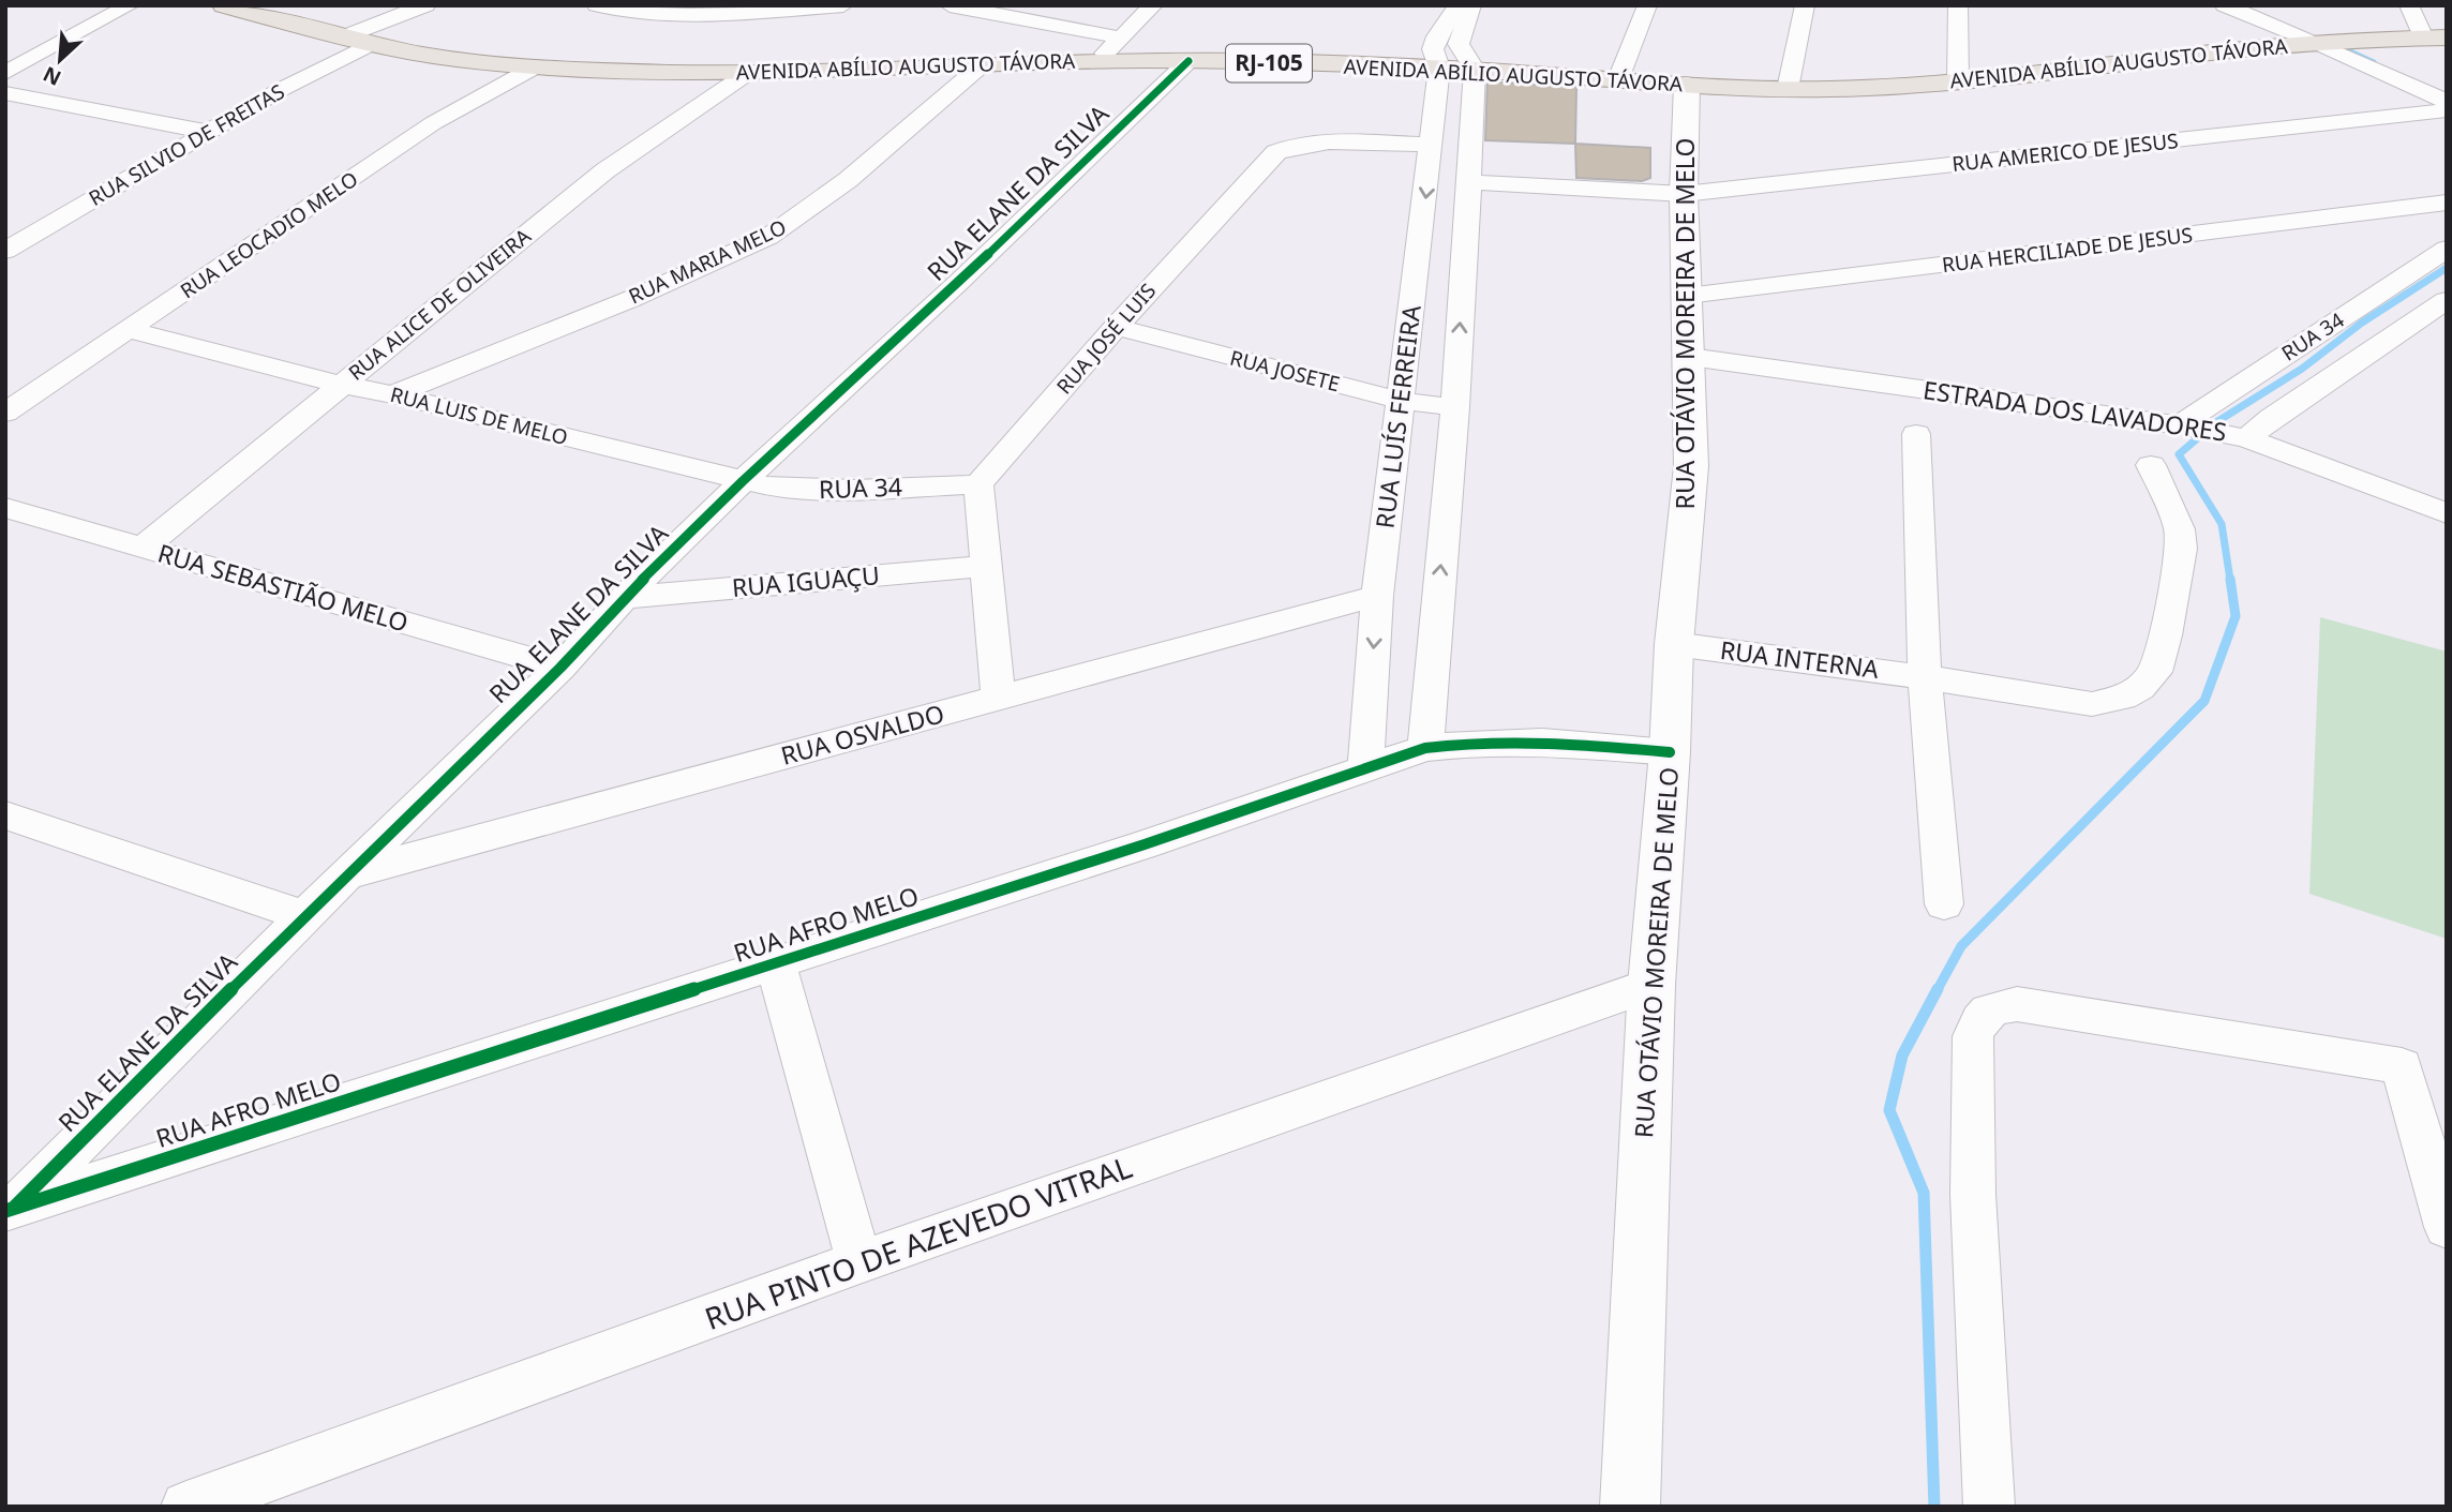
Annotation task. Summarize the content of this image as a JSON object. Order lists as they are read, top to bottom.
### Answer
{
  "streets": {
    "main road": ["RJ-105", "AVENIDA ABÍLIO AUGUSTO TÁVORA"],
    "street": [
      "RUA SILVIO DE FREITAS",
      "RUA AMERICO DE JESUS",
      "RUA ELANE DA SILVA",
      "RUA LEOCADIO MELO",
      "RUA HERCILIADE DE JESUS",
      "RUA MARIA MELO",
      "RUA ALICE DE OLIVEIRA",
      "RUA OTÁVIO MOREIRA DE MELO",
      "RUA 34",
      "RUA JOSÉ LUIS",
      "RUA JOSETE",
      "ESTRADA DOS LAVADORES",
      "RUA LUIS DE MELO",
      "RUA LUÍS FERREIRA",
      "RUA IGUAÇU",
      "RUA SEBASTIÃO MELO",
      "RUA INTERNA",
      "RUA OSVALDO",
      "RUA AFRO MELO",
      "RUA PINTO DE AZEVEDO VITRAL"
    ]
  },
  "crossings": [
    ["AVENIDA ABÍLIO AUGUSTO TÁVORA", "RUA SILVIO DE FREITAS"],
    ["AVENIDA ABÍLIO AUGUSTO TÁVORA", "RUA ELANE DA SILVA"],
    ["AVENIDA ABÍLIO AUGUSTO TÁVORA", "RUA LEOCADIO MELO"],
    ["AVENIDA ABÍLIO AUGUSTO TÁVORA", "RUA MARIA MELO"],
    ["AVENIDA ABÍLIO AUGUSTO TÁVORA", "RUA ALICE DE OLIVEIRA"],
    ["AVENIDA ABÍLIO AUGUSTO TÁVORA", "RUA OTÁVIO MOREIRA DE MELO"],
    ["AVENIDA ABÍLIO AUGUSTO TÁVORA", "RUA LUÍS FERREIRA"],
    ["RUA AMERICO DE JESUS", "RUA OTÁVIO MOREIRA DE MELO"],
    ["RUA AMERICO DE JESUS", "RUA JOSÉ LUIS"],
    ["RUA AMERICO DE JESUS", "RUA LUÍS FERREIRA"],
    ["RUA ELANE DA SILVA", "RUA 34"],
    ["RUA ELANE DA SILVA", "RUA LUIS DE MELO"],
    ["RUA ELANE DA SILVA", "RUA IGUAÇU"],
    ["RUA ELANE DA SILVA", "RUA SEBASTIÃO MELO"],
    ["RUA ELANE DA SILVA", "RUA OSVALDO"],
    ["RUA ELANE DA SILVA", "RUA AFRO MELO"],
    ["RUA LEOCADIO MELO", "RUA LUIS DE MELO"],
    ["RUA HERCILIADE DE JESUS", "RUA OTÁVIO MOREIRA DE MELO"],
    ["RUA MARIA MELO", "RUA LUIS DE MELO"],
    ["RUA ALICE DE OLIVEIRA", "RUA LUIS DE MELO"],
    ["RUA ALICE DE OLIVEIRA", "RUA SEBASTIÃO MELO"],
    ["RUA OTÁVIO MOREIRA DE MELO", "ESTRADA DOS LAVADORES"],
    ["RUA OTÁVIO MOREIRA DE MELO", "RUA INTERNA"],
    ["RUA OTÁVIO MOREIRA DE MELO", "RUA AFRO MELO"],
    ["RUA OTÁVIO MOREIRA DE MELO", "RUA PINTO DE AZEVEDO VITRAL"],
    ["RUA 34", "RUA JOSÉ LUIS"],
    ["RUA 34", "ESTRADA DOS LAVADORES"],
    ["RUA 34", "RUA LUIS DE MELO"],
    ["RUA JOSÉ LUIS", "RUA JOSETE"],
    ["RUA JOSÉ LUIS", "RUA LUÍS FERREIRA"],
    ["RUA JOSETE", "RUA LUÍS FERREIRA"],
    ["RUA LUÍS FERREIRA", "RUA OSVALDO"],
    ["RUA LUÍS FERREIRA", "RUA AFRO MELO"]
  ],
  "north": "bottom left"
}
